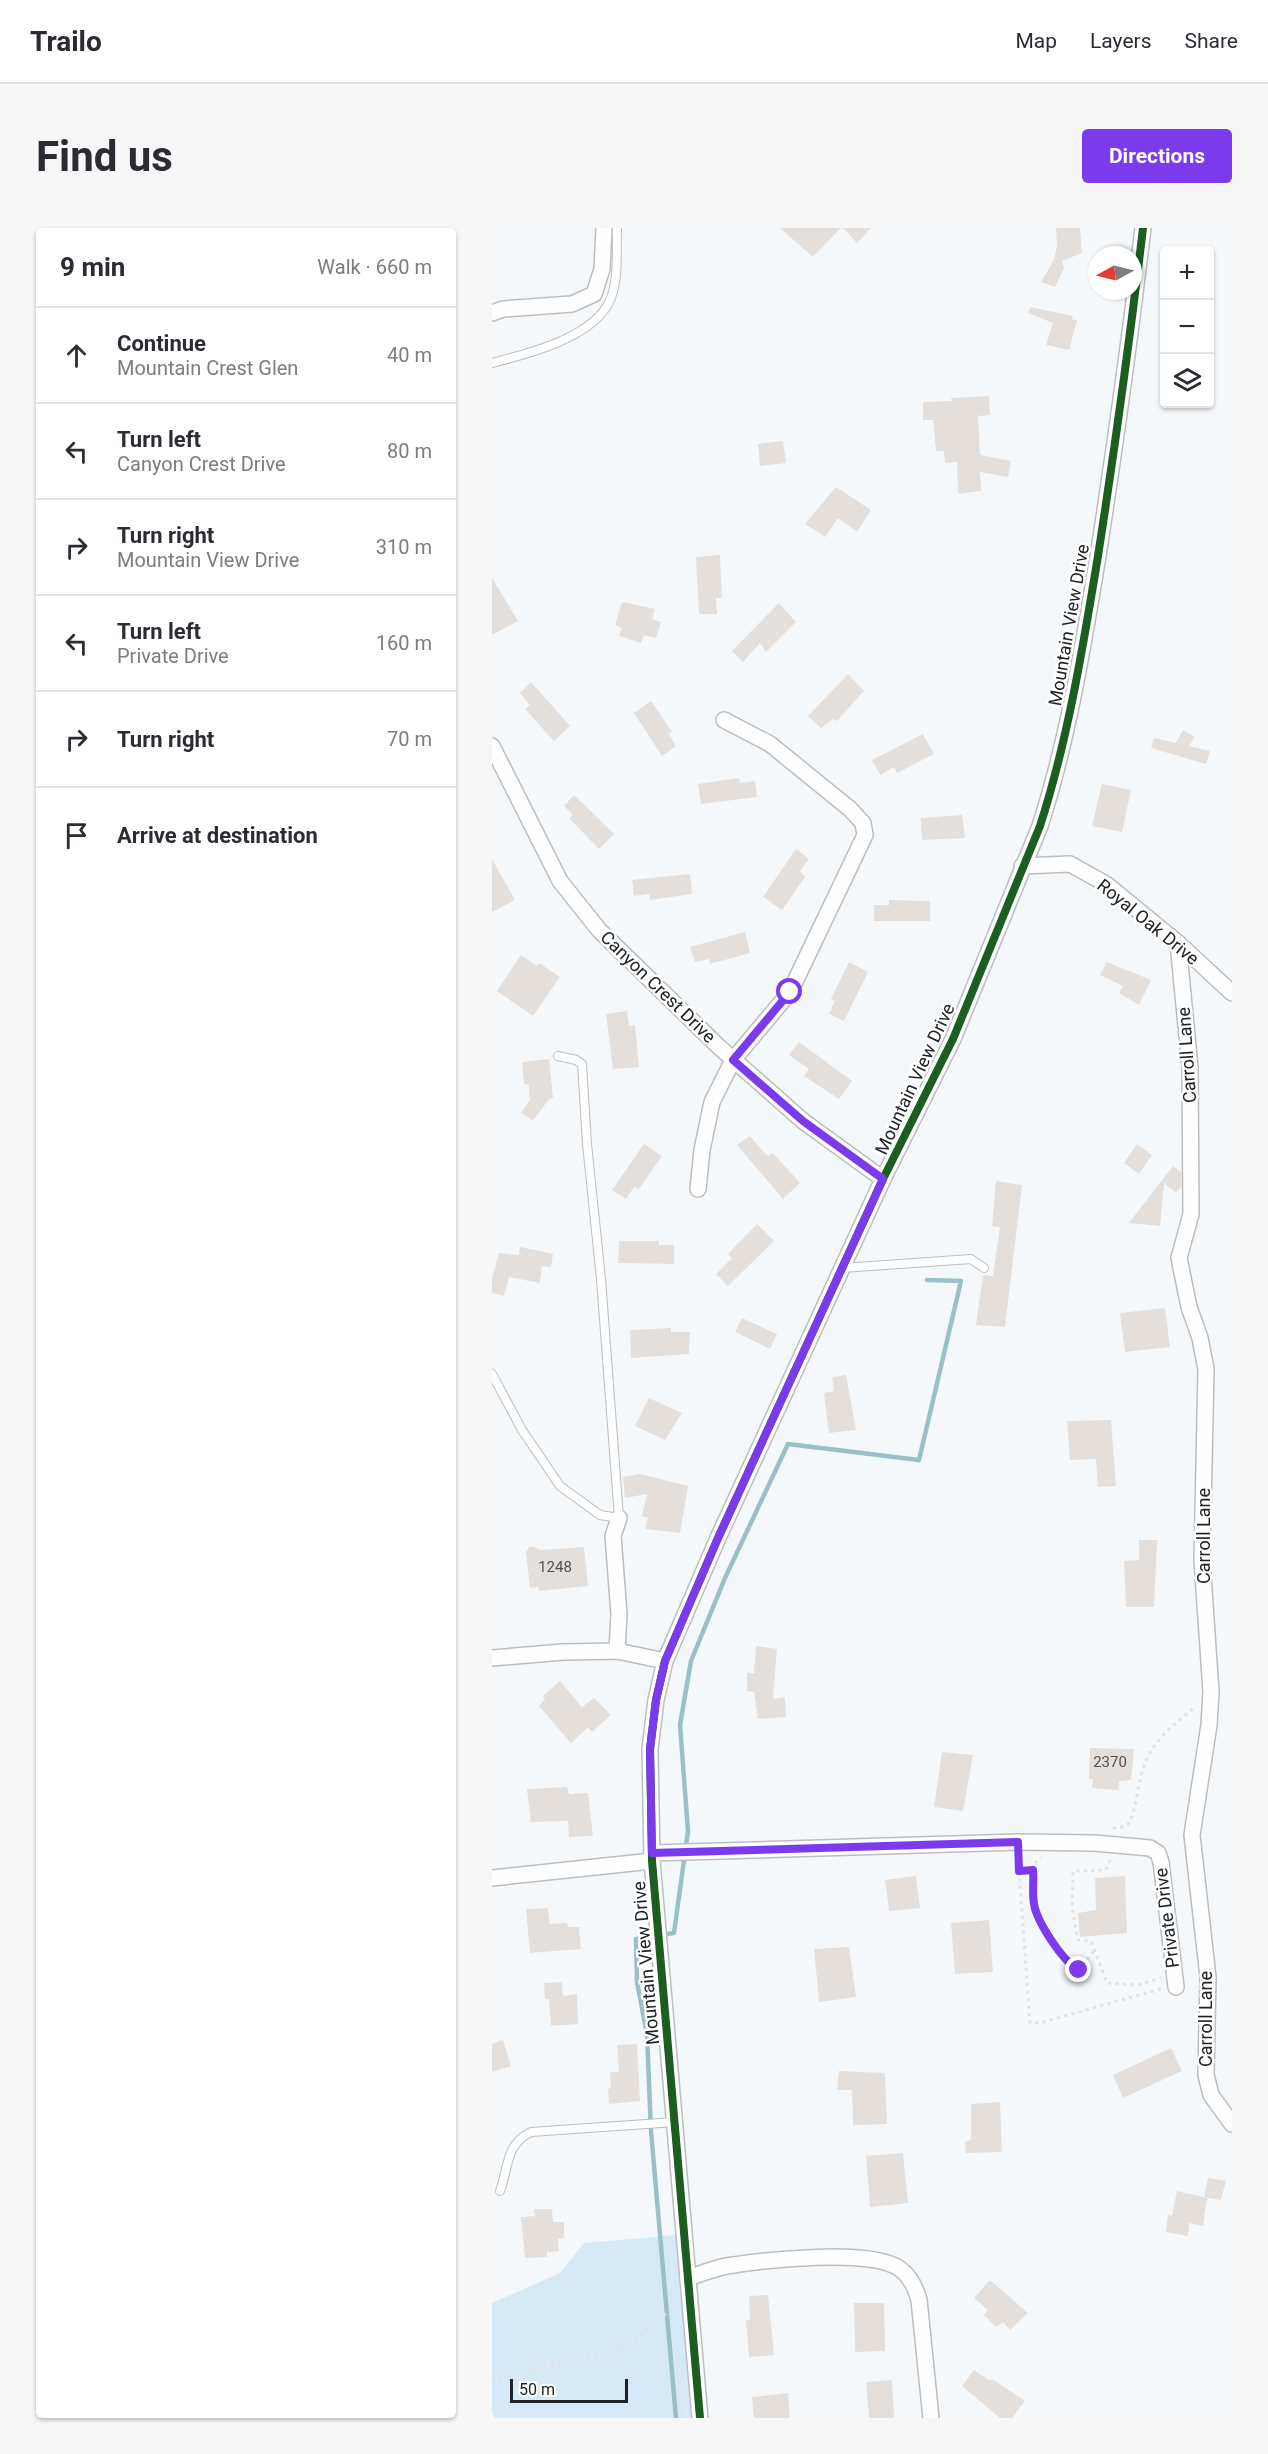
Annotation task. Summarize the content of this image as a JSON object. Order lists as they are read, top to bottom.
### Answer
{
  "streets": {
    "street": [
      "Mountain View Drive",
      "Royal Oak Drive",
      "Canyon Crest Drive",
      "Carroll Lane",
      "Private Drive"
    ]
  },
  "crossings": [
    ["Mountain View Drive", "Royal Oak Drive"],
    ["Mountain View Drive", "Canyon Crest Drive"],
    ["Mountain View Drive", "Private Drive"],
    ["Royal Oak Drive", "Carroll Lane"]
  ],
  "house_numbers": ["1248", "2370"],
  "scale_bar": "50 m",
  "north": "left",
  "page": {
    "header": "Trailo",
    "nav": ["Map", "Layers", "Share"],
    "buttons": "Directions",
    "title": "Find us",
    "heading": ["9 min", "Walk · 660 m"],
    "map_buttons": ["+", "−"],
    "list": [
      ["Continue", "Mountain Crest Glen", "40 m"],
      ["Turn left", "Canyon Crest Drive", "80 m"],
      ["Turn right", "Mountain View Drive", "310 m"],
      ["Turn left", "Private Drive", "160 m"],
      ["Turn right", "70 m"],
      "Arrive at destination"
    ],
    "scale": "50 m"
  }
}
